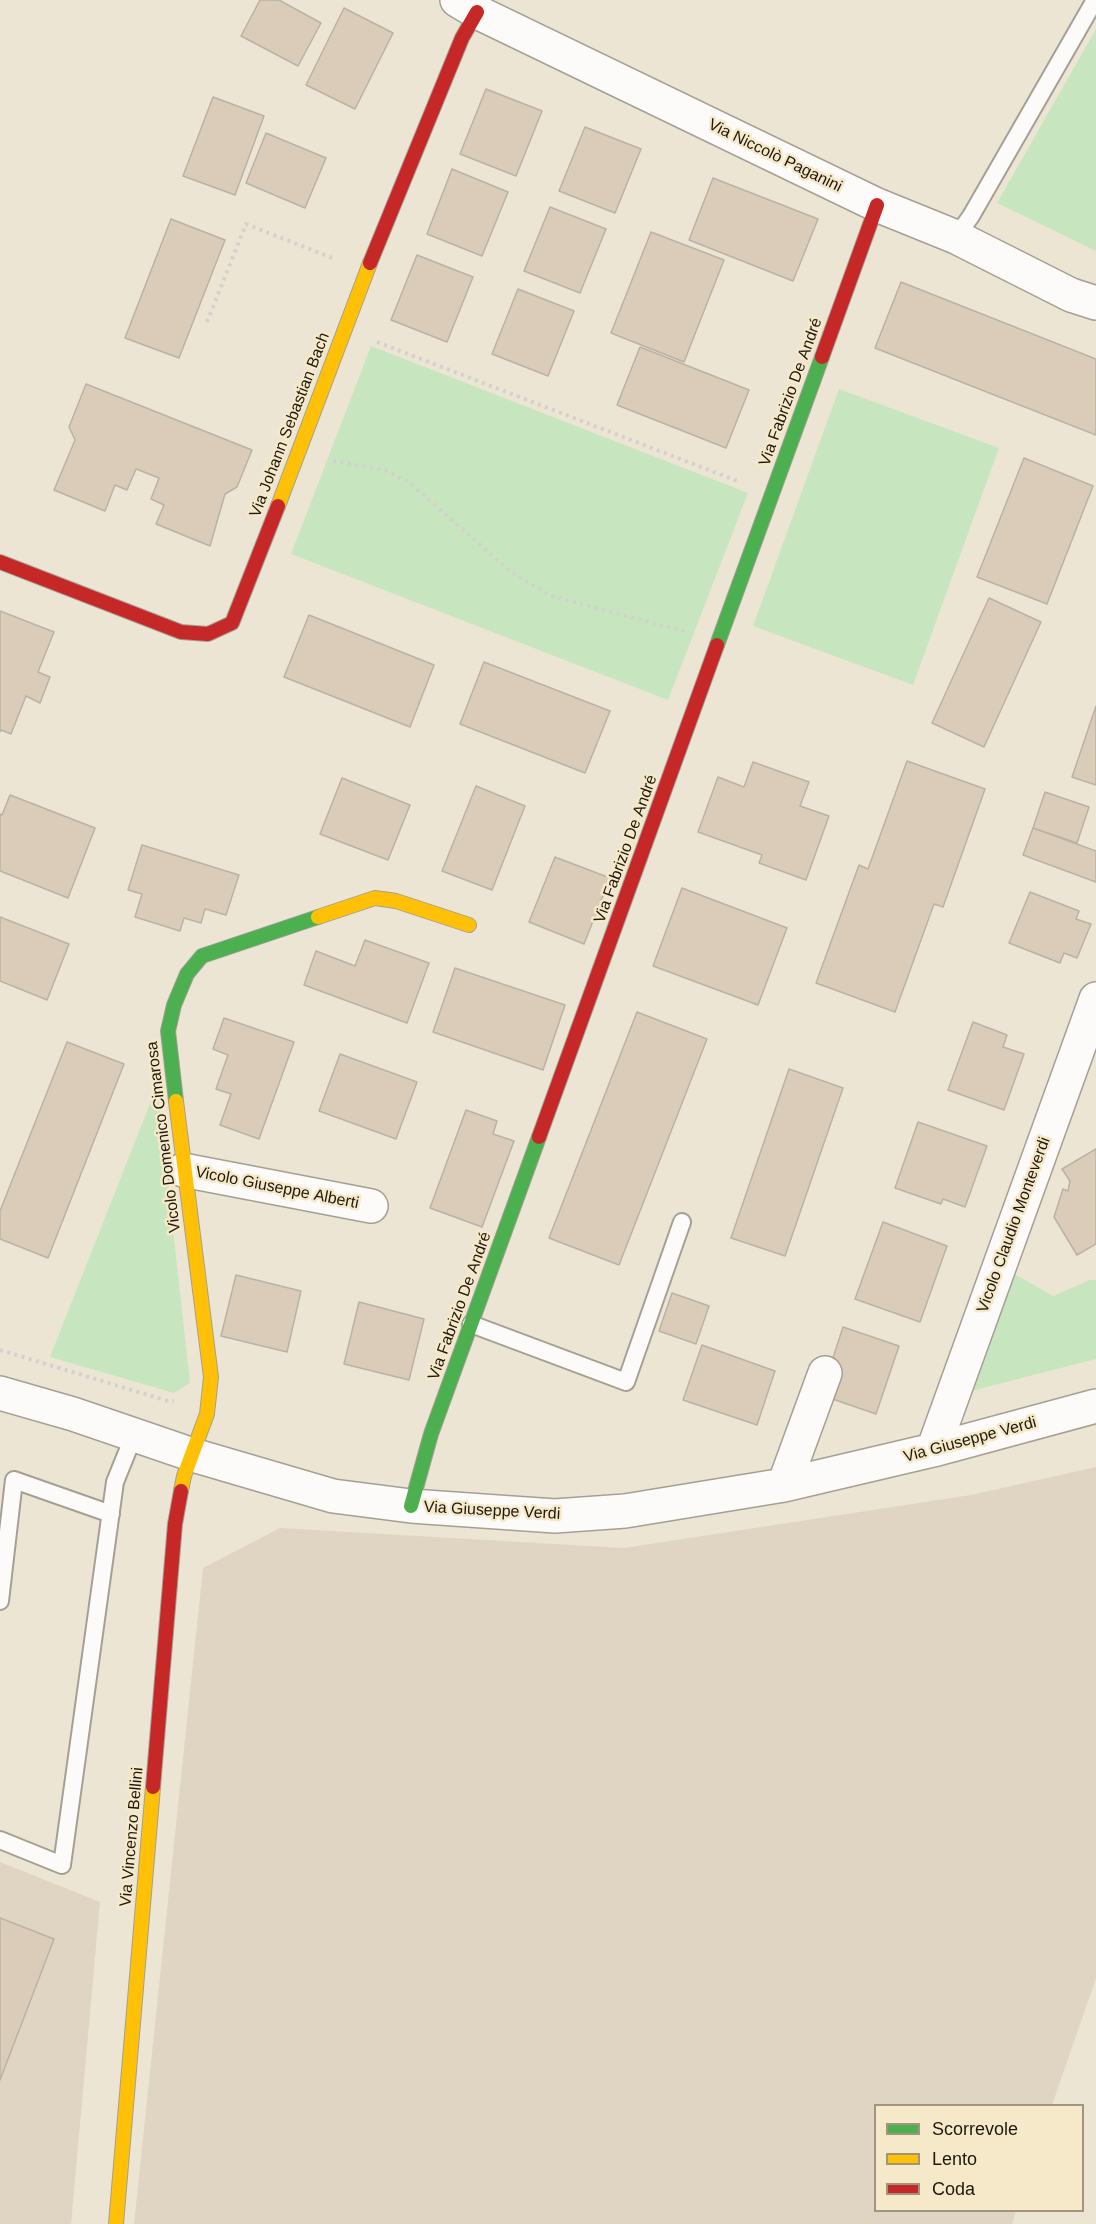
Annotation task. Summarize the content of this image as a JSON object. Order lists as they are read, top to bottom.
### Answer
{
  "streets": {
    "street": [
      "Via Niccolò Paganini",
      "Via Fabrizio De André",
      "Via Johann Sebastian Bach",
      "Vicolo Domenico Cimarosa",
      "Vicolo Giuseppe Alberti",
      "Vicolo Claudio Monteverdi",
      "Via Giuseppe Verdi",
      "Via Vincenzo Bellini"
    ]
  },
  "crossings": [
    ["Via Niccolò Paganini", "Via Fabrizio De André"],
    ["Via Niccolò Paganini", "Via Johann Sebastian Bach"],
    ["Via Fabrizio De André", "Via Giuseppe Verdi"],
    ["Vicolo Domenico Cimarosa", "Vicolo Giuseppe Alberti"],
    ["Vicolo Domenico Cimarosa", "Via Giuseppe Verdi"],
    ["Vicolo Domenico Cimarosa", "Via Vincenzo Bellini"],
    ["Vicolo Claudio Monteverdi", "Via Giuseppe Verdi"],
    ["Via Giuseppe Verdi", "Via Vincenzo Bellini"]
  ],
  "legend": ["Scorrevole", "Lento", "Coda"]
}
